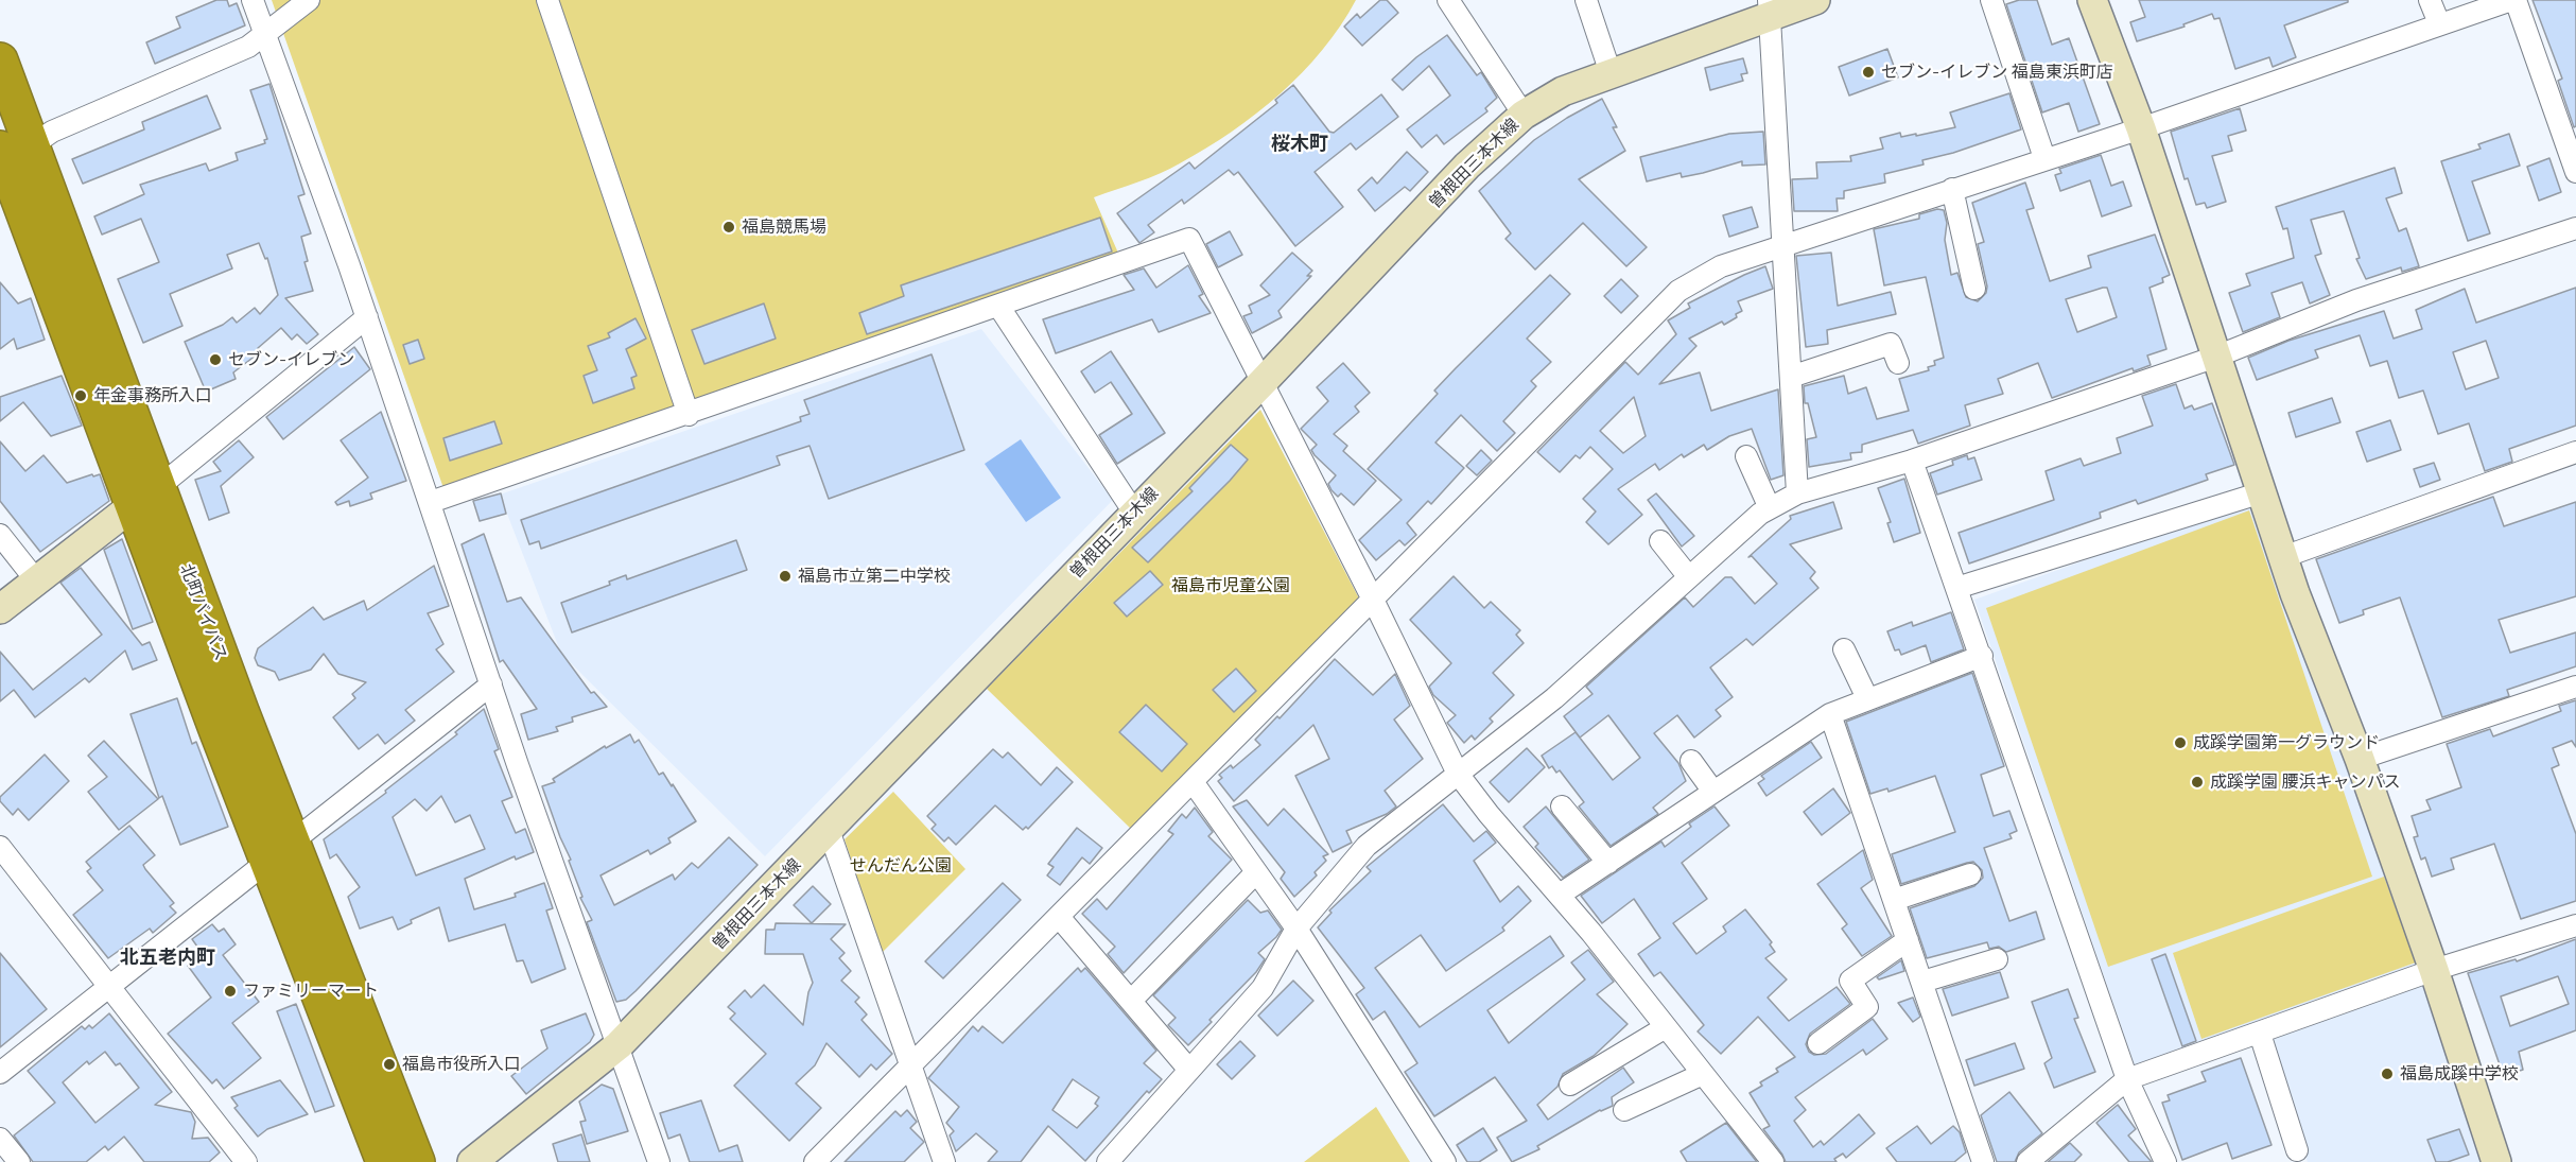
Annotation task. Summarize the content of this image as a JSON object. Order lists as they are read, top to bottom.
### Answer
{
  "streets": {
    "highway": ["北町バイパス"],
    "street": ["曽根田三本木線"]
  },
  "districts": ["桜木町", "北五老内町"],
  "parks": ["福島市児童公園", "せんだん公園"],
  "places": [
    "セブン-イレブン 福島東浜町店",
    "福島競馬場",
    "セブン-イレブン",
    "年金事務所入口",
    "福島市立第二中学校",
    "成蹊学園第一グラウンド",
    "成蹊学園 腰浜キャンパス",
    "ファミリーマート",
    "福島市役所入口",
    "福島成蹊中学校"
  ]
}
